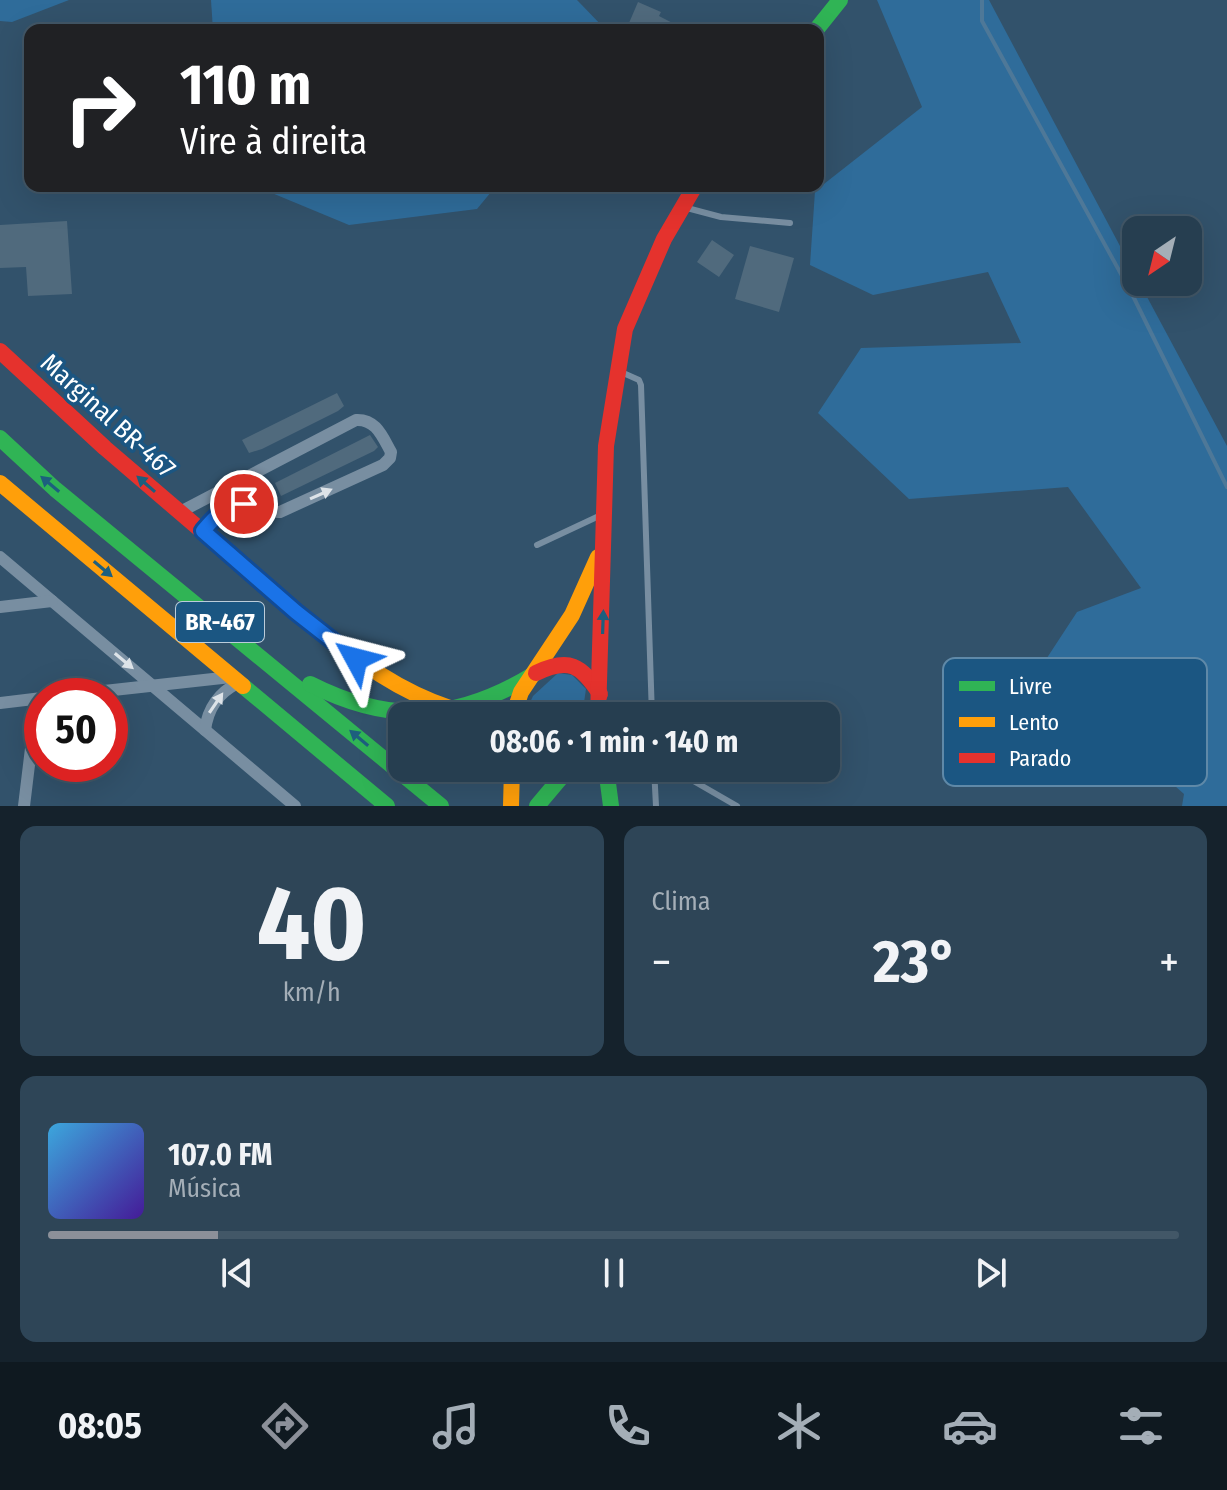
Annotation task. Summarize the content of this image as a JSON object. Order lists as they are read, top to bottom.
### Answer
{
  "streets": {
    "main road": ["Marginal BR-467", "BR-467"]
  },
  "legend": ["Livre", "Lento", "Parado"],
  "north": "bottom left",
  "page": {
    "turn": ["110 m", "Vire à direita"],
    "limit": "50",
    "trip": "08:06 · 1 min · 140 m",
    "tile": [
      ["40", "km/h"],
      "Clima"
    ],
    "heat": ["−", "23°", "+"],
    "song": ["107.0 FM", "Música"],
    "tabs": "08:05"
  }
}
